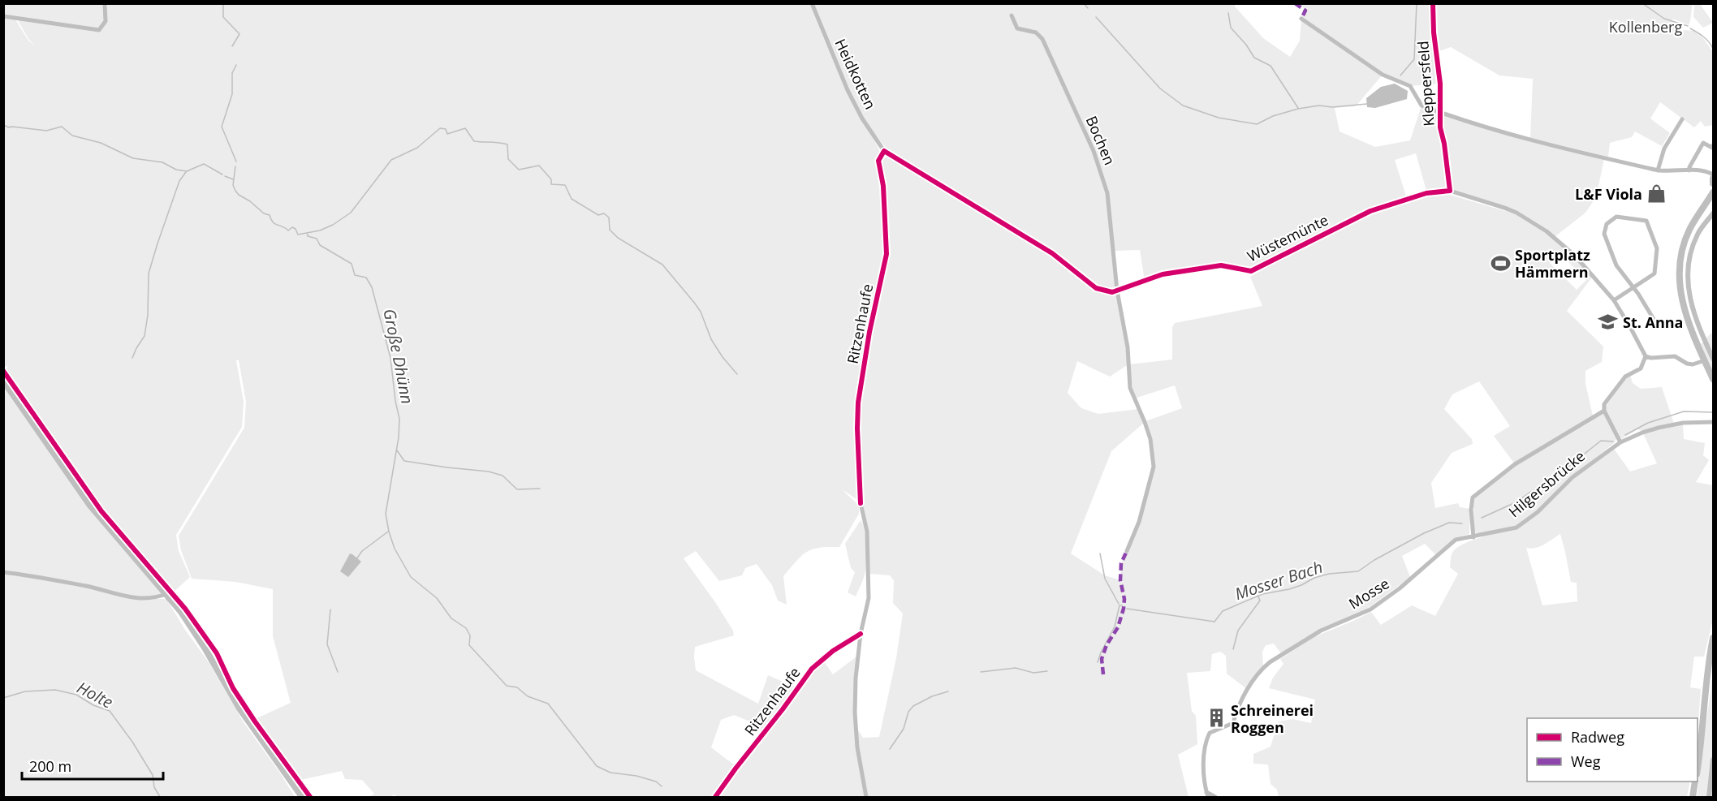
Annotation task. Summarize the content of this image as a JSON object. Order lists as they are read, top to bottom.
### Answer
{
  "streets": {
    "street": [
      "Heidkotten",
      "Kleppersfeld",
      "Bochen",
      "Wüstemünte",
      "Ritzenhaufe",
      "Hilgersbrücke",
      "Mosse"
    ]
  },
  "crossings": [
    ["Heidkotten", "Wüstemünte"],
    ["Heidkotten", "Ritzenhaufe"],
    ["Kleppersfeld", "Wüstemünte"],
    ["Bochen", "Wüstemünte"],
    ["Wüstemünte", "Ritzenhaufe"],
    ["Hilgersbrücke", "Mosse"]
  ],
  "water": ["Große Dhünn", "Mosser Bach", "Holte"],
  "parks": ["Kollenberg"],
  "places": {
    "shop": ["L&F Viola"],
    "sports": ["Sportplatz Hämmern"],
    "school or university": ["St. Anna"],
    "building": ["Schreinerei Roggen"]
  },
  "legend": ["Radweg", "Weg"],
  "scale_bar": "200 m"
}
